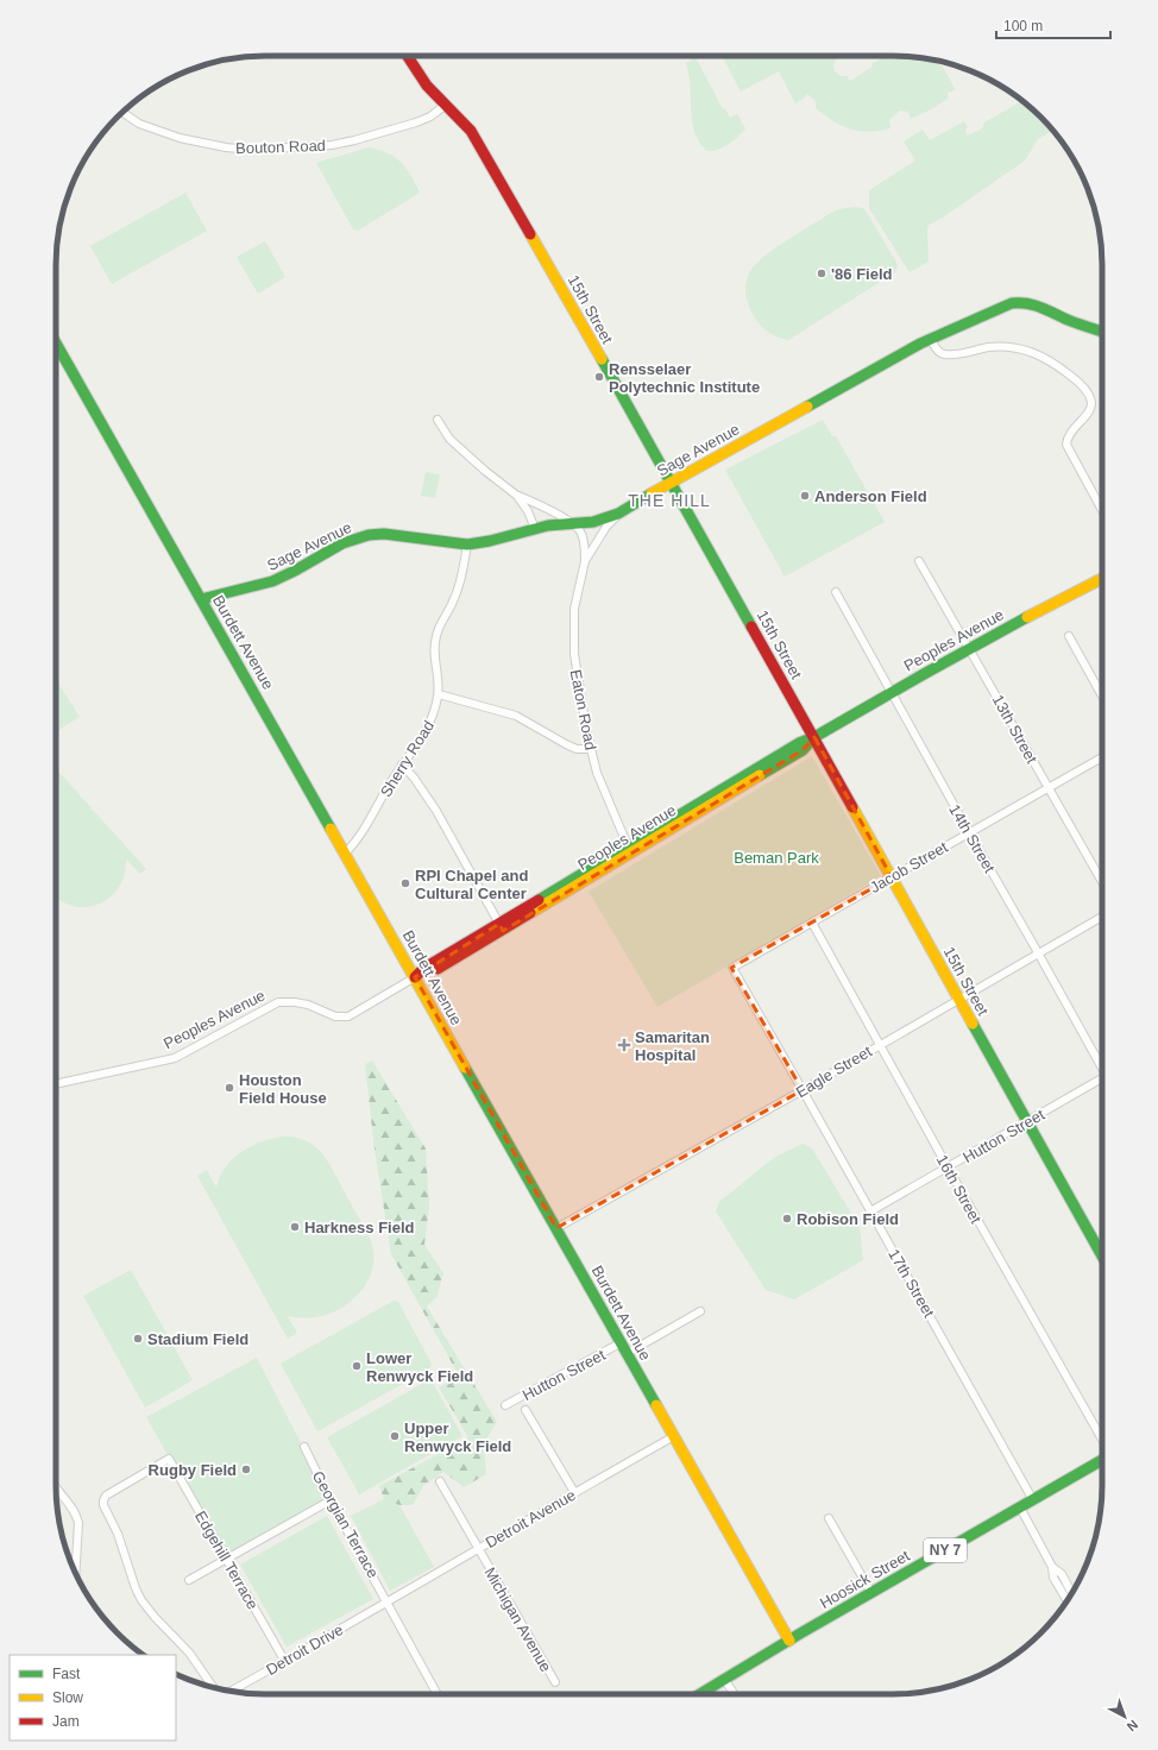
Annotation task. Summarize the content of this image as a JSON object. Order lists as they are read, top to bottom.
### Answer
{
  "streets": {
    "main road": [
      "15th Street",
      "Sage Avenue",
      "Peoples Avenue",
      "Burdett Avenue",
      "NY 7",
      "Hoosick Street"
    ],
    "street": [
      "Bouton Road",
      "Eaton Road",
      "13th Street",
      "Sherry Road",
      "14th Street",
      "Jacob Street",
      "Eagle Street",
      "Hutton Street",
      "16th Street",
      "17th Street",
      "Detroit Avenue",
      "Georgian Terrace",
      "Edgehill Terrace",
      "Michigan Avenue",
      "Detroit Drive"
    ]
  },
  "crossings": [
    ["Bouton Road", "15th Street"],
    ["15th Street", "Sage Avenue"],
    ["15th Street", "Peoples Avenue"],
    ["15th Street", "Jacob Street"],
    ["15th Street", "Eagle Street"],
    ["15th Street", "Hutton Street"],
    ["Sage Avenue", "Burdett Avenue"],
    ["Sage Avenue", "Eaton Road"],
    ["Sage Avenue", "Sherry Road"],
    ["Peoples Avenue", "Burdett Avenue"],
    ["Peoples Avenue", "Eaton Road"],
    ["Peoples Avenue", "13th Street"],
    ["Peoples Avenue", "14th Street"],
    ["Burdett Avenue", "Sherry Road"],
    ["Burdett Avenue", "Eagle Street"],
    ["Burdett Avenue", "Hutton Street"],
    ["Burdett Avenue", "Detroit Avenue"],
    ["Burdett Avenue", "Hoosick Street"],
    ["13th Street", "Jacob Street"],
    ["14th Street", "Jacob Street"],
    ["14th Street", "Eagle Street"],
    ["Jacob Street", "16th Street"],
    ["Jacob Street", "17th Street"],
    ["Eagle Street", "16th Street"],
    ["Eagle Street", "17th Street"],
    ["Hutton Street", "16th Street"],
    ["Hutton Street", "17th Street"],
    ["17th Street", "Hoosick Street"],
    ["Detroit Avenue", "Georgian Terrace"],
    ["Detroit Avenue", "Michigan Avenue"],
    ["Detroit Avenue", "Detroit Drive"],
    ["Georgian Terrace", "Detroit Drive"],
    ["Edgehill Terrace", "Detroit Drive"]
  ],
  "districts": ["THE HILL"],
  "parks": ["Beman Park"],
  "places": {
    "other": [
      "'86 Field",
      "Rensselaer Polytechnic Institute",
      "Anderson Field",
      "RPI Chapel and Cultural Center",
      "Houston Field House",
      "Robison Field",
      "Harkness Field",
      "Stadium Field",
      "Lower Renwyck Field",
      "Upper Renwyck Field",
      "Rugby Field"
    ],
    "health": ["Samaritan Hospital"]
  },
  "legend": ["Fast", "Slow", "Jam"],
  "scale_bar": "100 m",
  "north": "bottom right"
}
